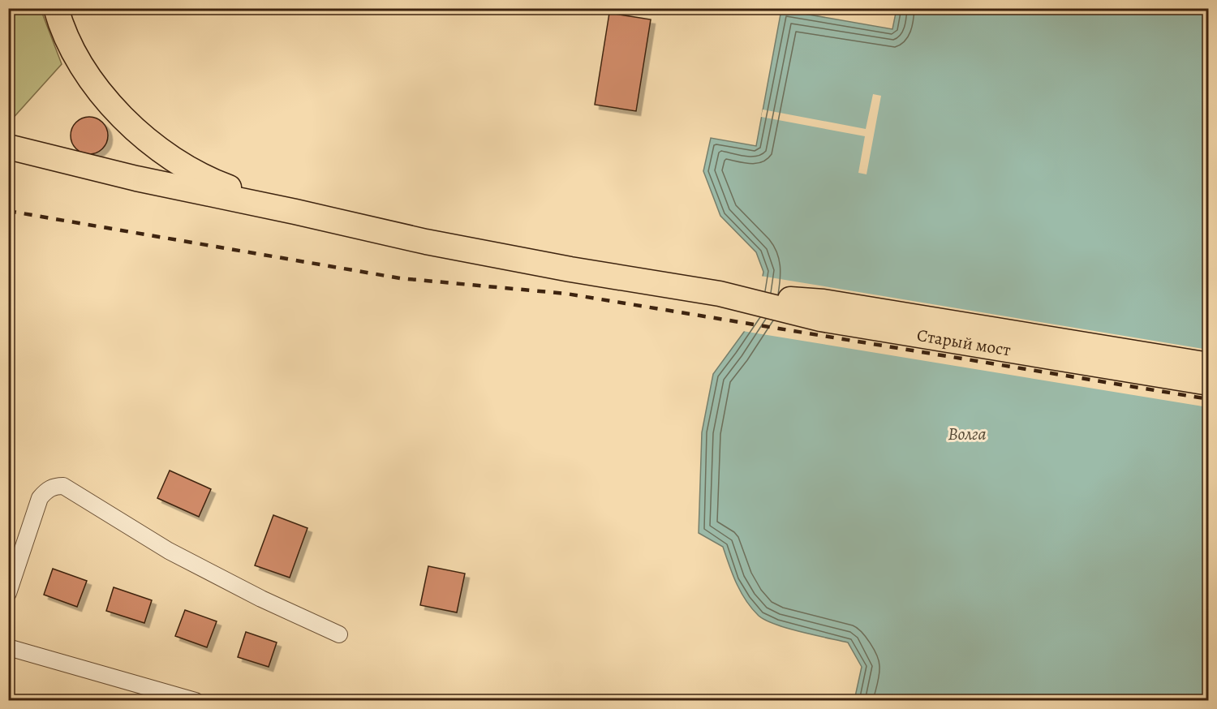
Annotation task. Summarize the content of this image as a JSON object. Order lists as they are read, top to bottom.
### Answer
{
  "streets": {
    "main road": ["Старый мост"]
  },
  "water": ["Волга"]
}
